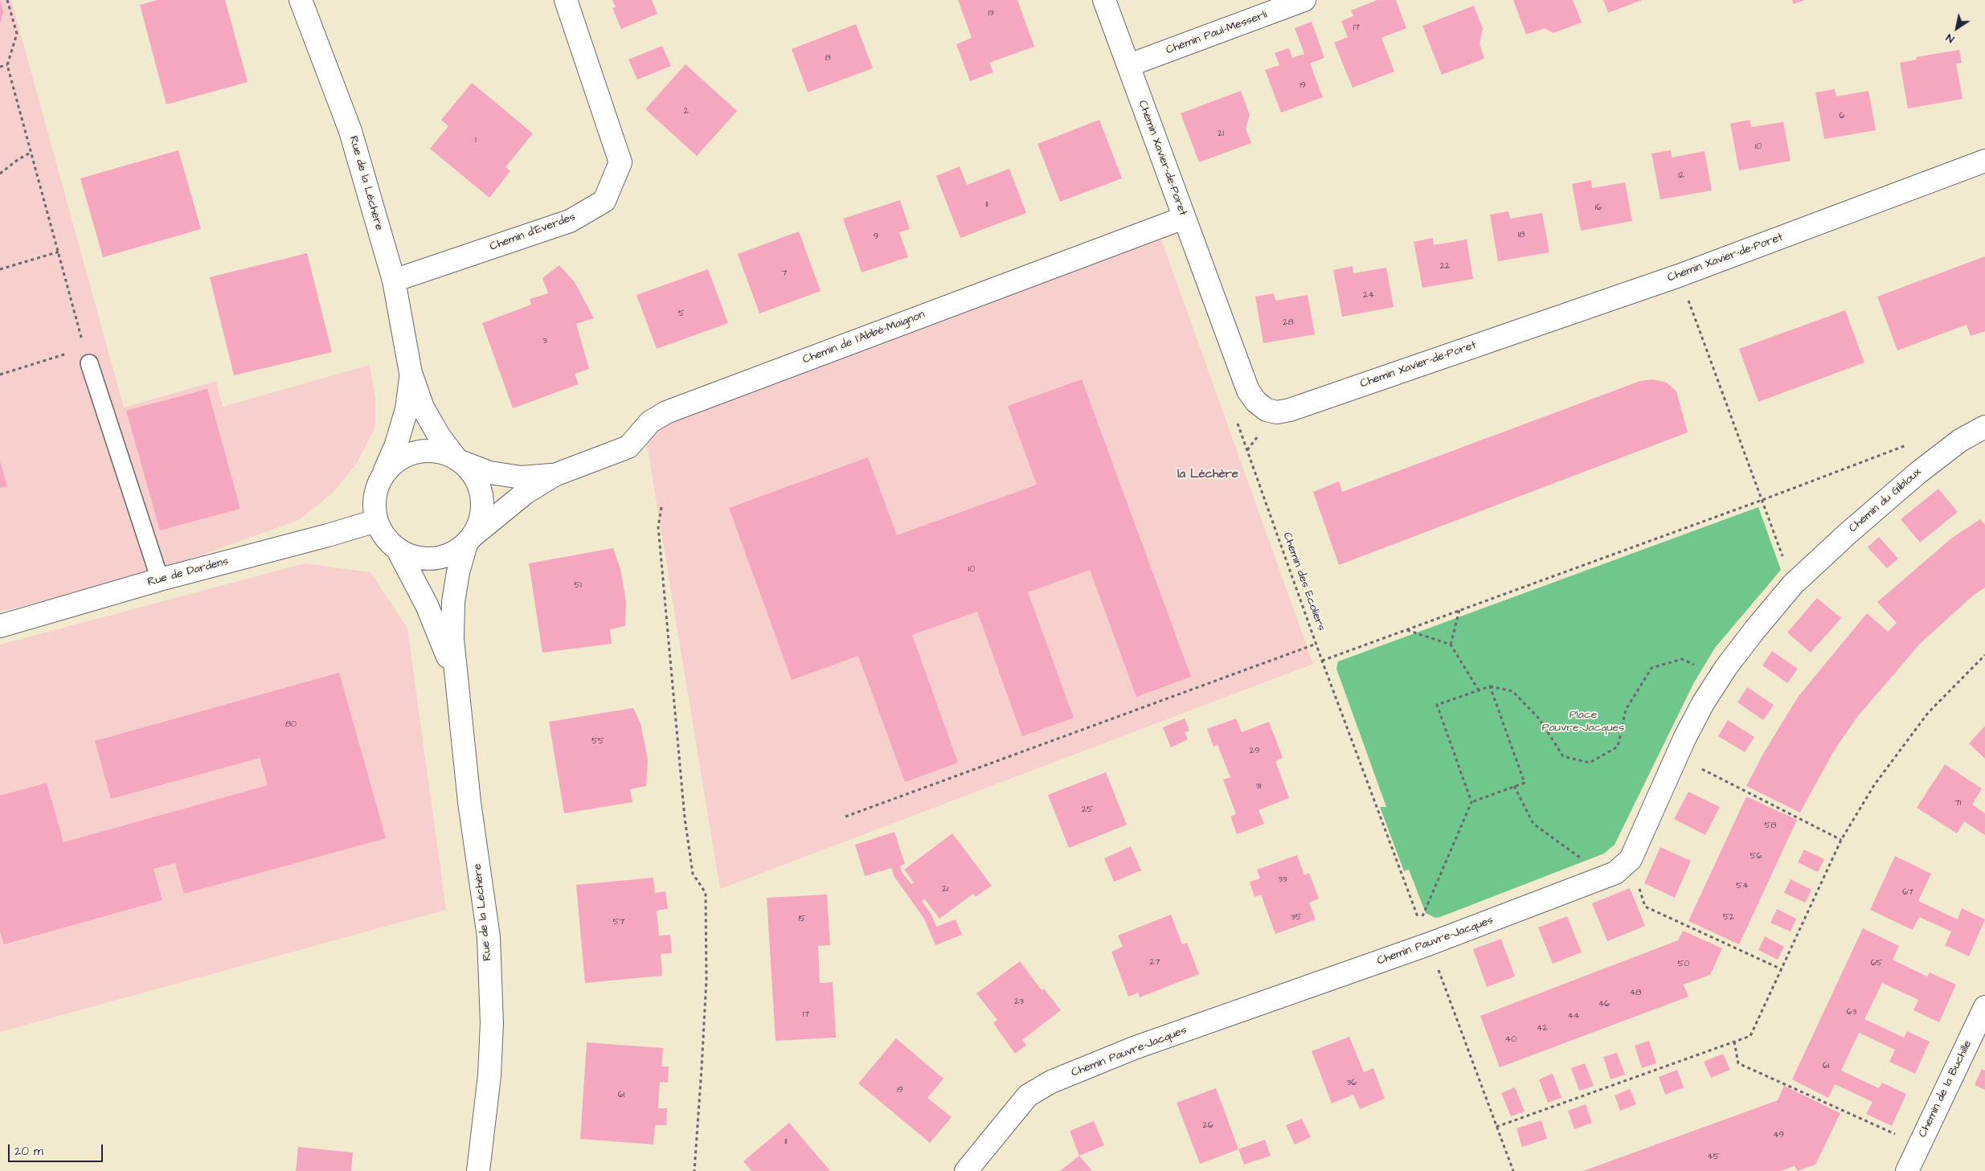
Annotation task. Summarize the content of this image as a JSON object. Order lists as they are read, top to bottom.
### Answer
{
  "streets": {
    "street": [
      "Chemin Paul-Messerli",
      "Chemin Xavier-de-Poret",
      "Rue de la Léchère",
      "Chemin d'Everdes",
      "Chemin de l'Abbé-Maignon",
      "Chemin du Gibloux",
      "Rue de Dardens",
      "Chemin Pauvre-Jacques",
      "Chemin de la Buchille"
    ],
    "path": ["Chemin des Ecoliers"]
  },
  "crossings": [
    ["Chemin Paul-Messerli", "Chemin Xavier-de-Poret"],
    ["Chemin Xavier-de-Poret", "Chemin de l'Abbé-Maignon"],
    ["Rue de la Léchère", "Chemin d'Everdes"],
    ["Rue de la Léchère", "Chemin de l'Abbé-Maignon"],
    ["Rue de la Léchère", "Rue de Dardens"],
    ["Chemin de l'Abbé-Maignon", "Rue de Dardens"],
    ["Chemin du Gibloux", "Chemin Pauvre-Jacques"]
  ],
  "districts": ["la Léchère"],
  "parks": ["Place Pauvre-Jacques"],
  "house_numbers": [
    "13",
    "17",
    "8",
    "19",
    "2",
    "6",
    "21",
    "1",
    "10",
    "12",
    "11",
    "16",
    "18",
    "9",
    "22",
    "7",
    "24",
    "5",
    "28",
    "3",
    "10",
    "51",
    "80",
    "55",
    "29",
    "31",
    "71",
    "25",
    "58",
    "56",
    "33",
    "54",
    "21",
    "67",
    "35",
    "52",
    "15",
    "57",
    "27",
    "65",
    "50",
    "48",
    "23",
    "46",
    "63",
    "17",
    "44",
    "42",
    "40",
    "61",
    "36",
    "19",
    "61",
    "26",
    "49",
    "11",
    "45"
  ],
  "scale_bar": "20 m",
  "north": "bottom left"
}
